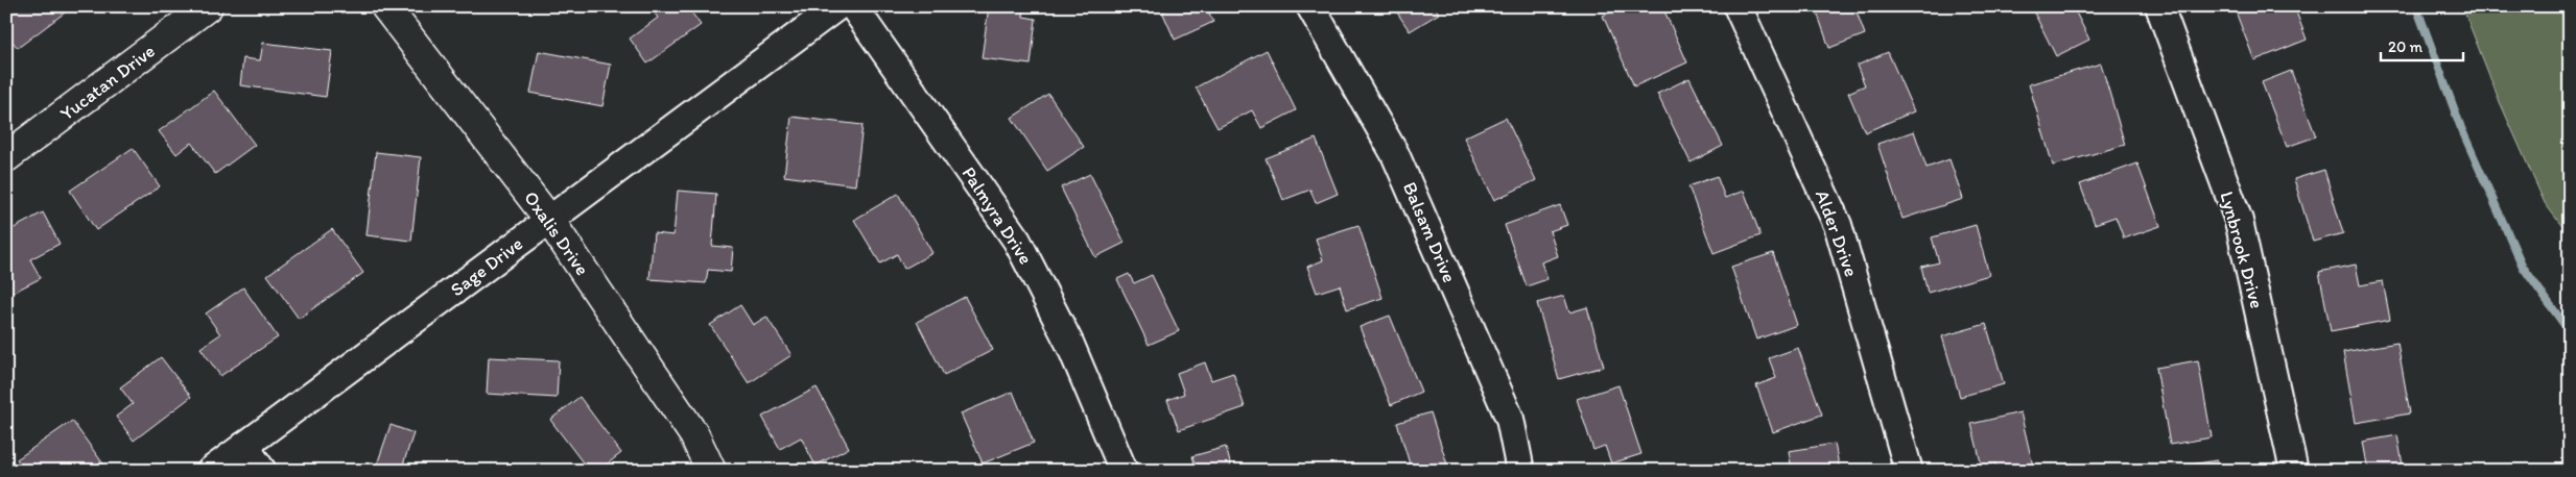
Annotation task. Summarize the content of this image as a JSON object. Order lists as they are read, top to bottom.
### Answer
{
  "streets": {
    "street": [
      "Yucatan Drive",
      "Palmyra Drive",
      "Balsam Drive",
      "Oxalis Drive",
      "Alder Drive",
      "Lynbrook Drive",
      "Sage Drive"
    ]
  },
  "crossings": [
    ["Oxalis Drive", "Sage Drive"]
  ],
  "scale_bar": "20 m"
}
